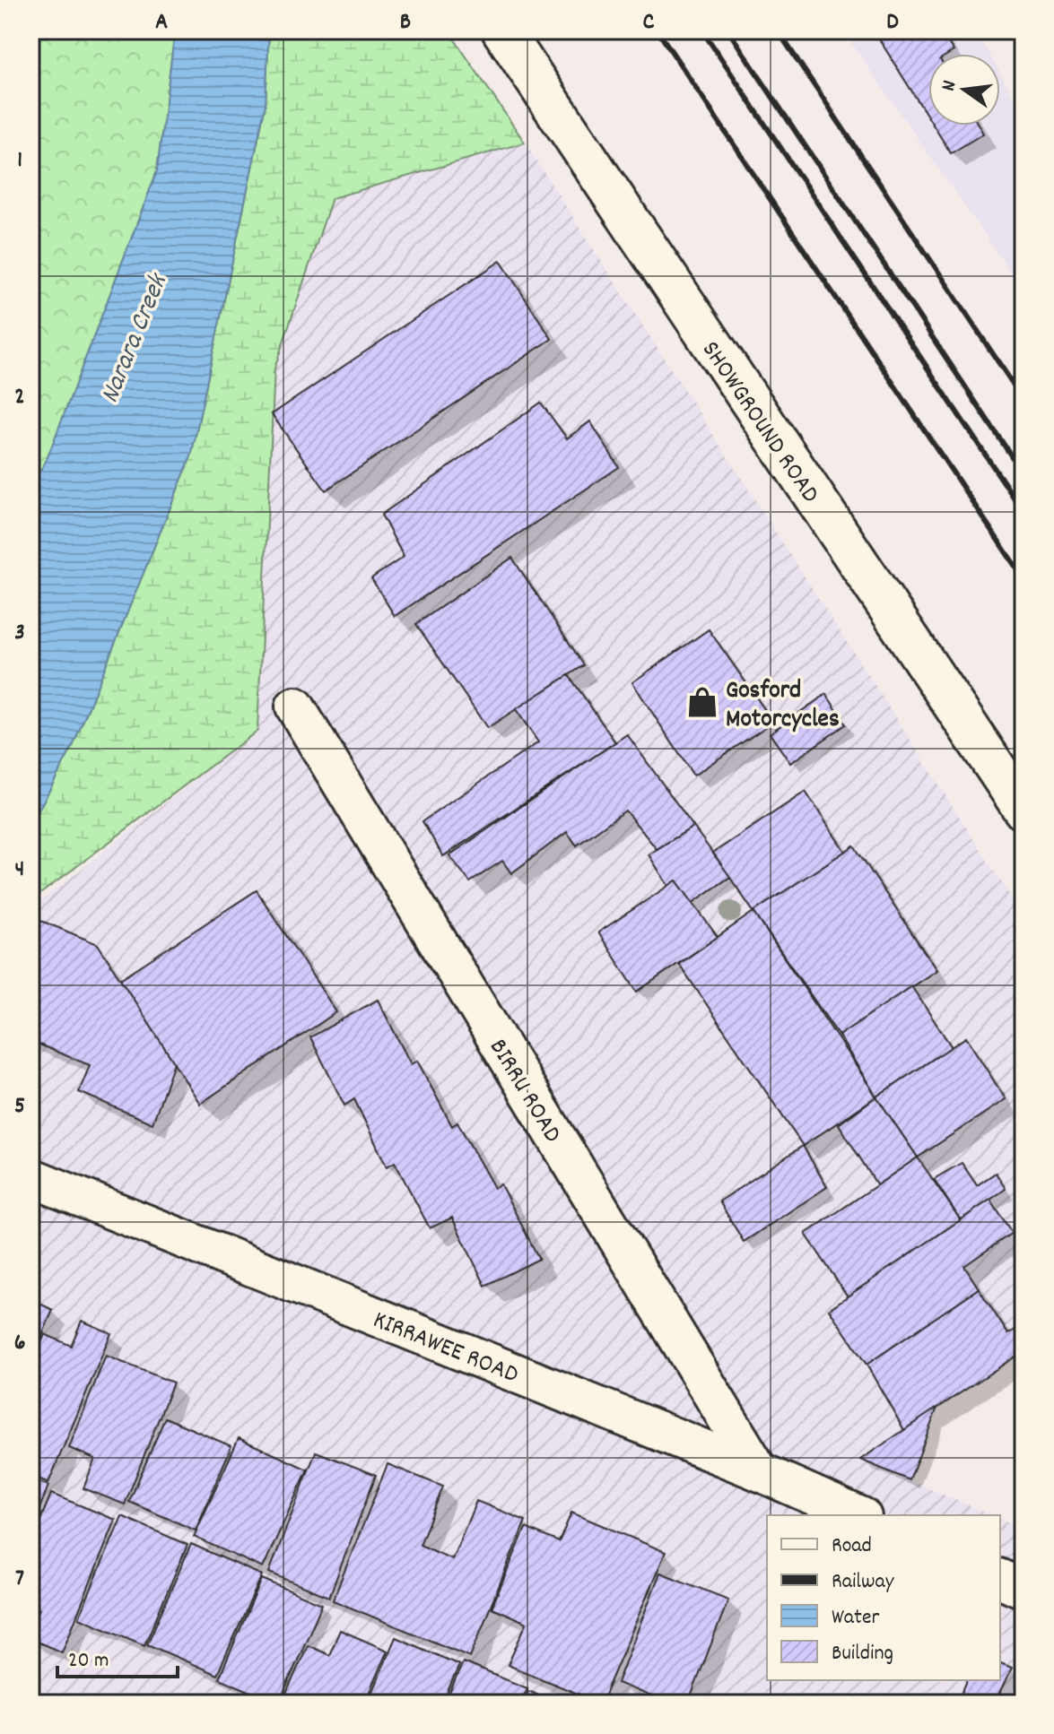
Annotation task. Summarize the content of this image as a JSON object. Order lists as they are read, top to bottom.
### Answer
{
  "streets": {
    "street": ["SHOWGROUND ROAD", "BIRRU ROAD", "KIRRAWEE ROAD"]
  },
  "crossings": [
    ["BIRRU ROAD", "KIRRAWEE ROAD"]
  ],
  "water": ["Narara Creek"],
  "places": {
    "shop": ["Gosford Motorcycles"]
  },
  "legend": [
    "Road",
    "Railway",
    "Water",
    "Building"
  ],
  "scale_bar": "20 m",
  "north": "left",
  "grid": {
    "columns": [
      "A",
      "B",
      "C",
      "D"
    ],
    "rows": [
      "1",
      "2",
      "3",
      "4",
      "5",
      "6",
      "7"
    ]
  }
}
